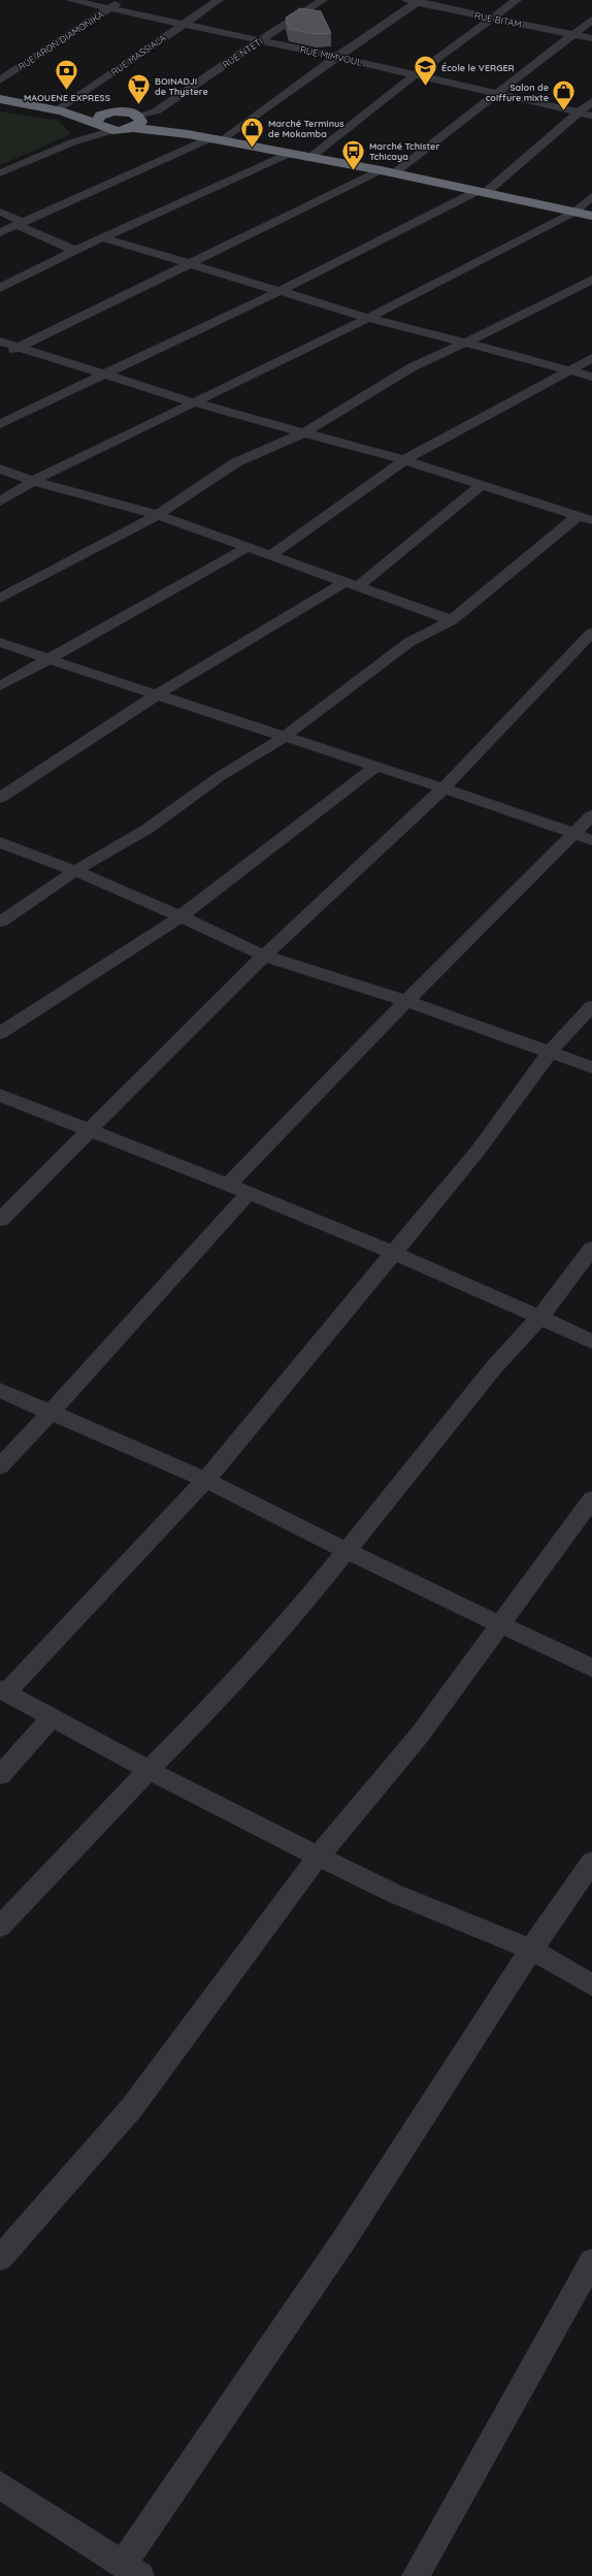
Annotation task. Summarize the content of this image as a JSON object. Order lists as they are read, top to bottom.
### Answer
{
  "streets": {
    "street": [
      "RUE BITAM",
      "RUE ARON DIAMONIKA",
      "RUE NTETI",
      "RUE MASSIALA",
      "RUE MIMVOUL"
    ]
  },
  "crossings": [
    ["RUE ARON DIAMONIKA", "RUE MIMVOUL"],
    ["RUE NTETI", "RUE MIMVOUL"],
    ["RUE MASSIALA", "RUE MIMVOUL"]
  ],
  "places": {
    "school or university": ["École le VERGER"],
    "bank": ["MAOUENE EXPRESS"],
    "supermarket": ["BOINADJI de Thystere"],
    "shop": ["Salon de coiffure mixte", "Marché Terminus de Mokamba"],
    "bus stop": ["Marché Tchister Tchicaya"]
  }
}
